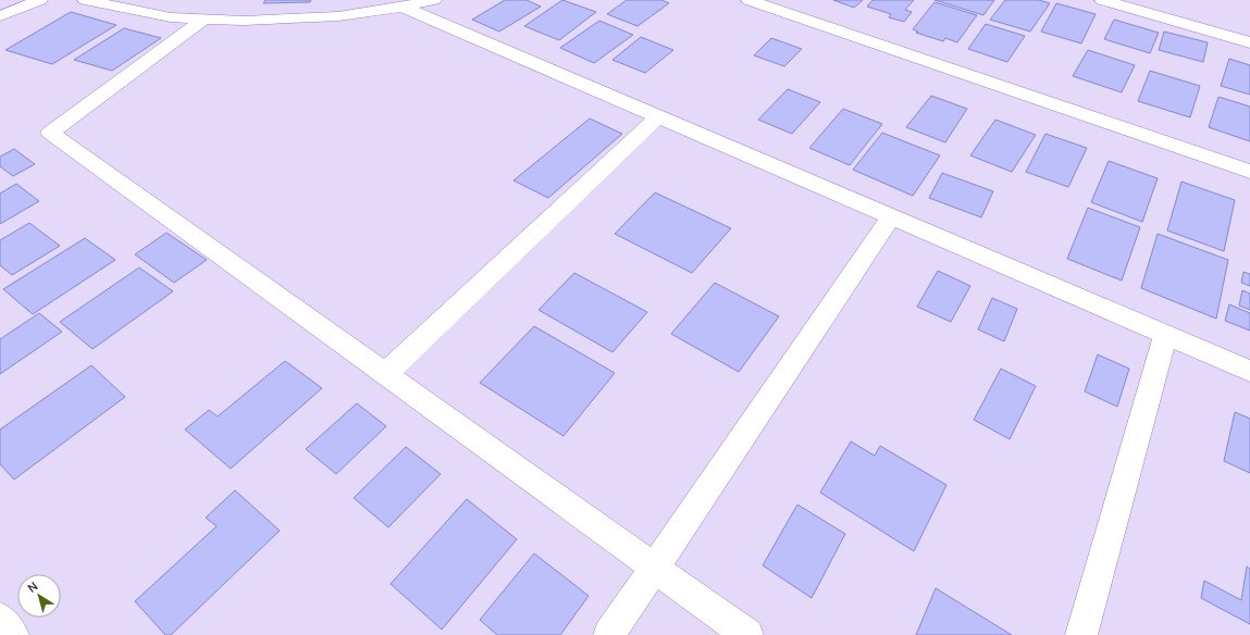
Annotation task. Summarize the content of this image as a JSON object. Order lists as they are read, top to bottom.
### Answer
{
  "north": "top left"
}
